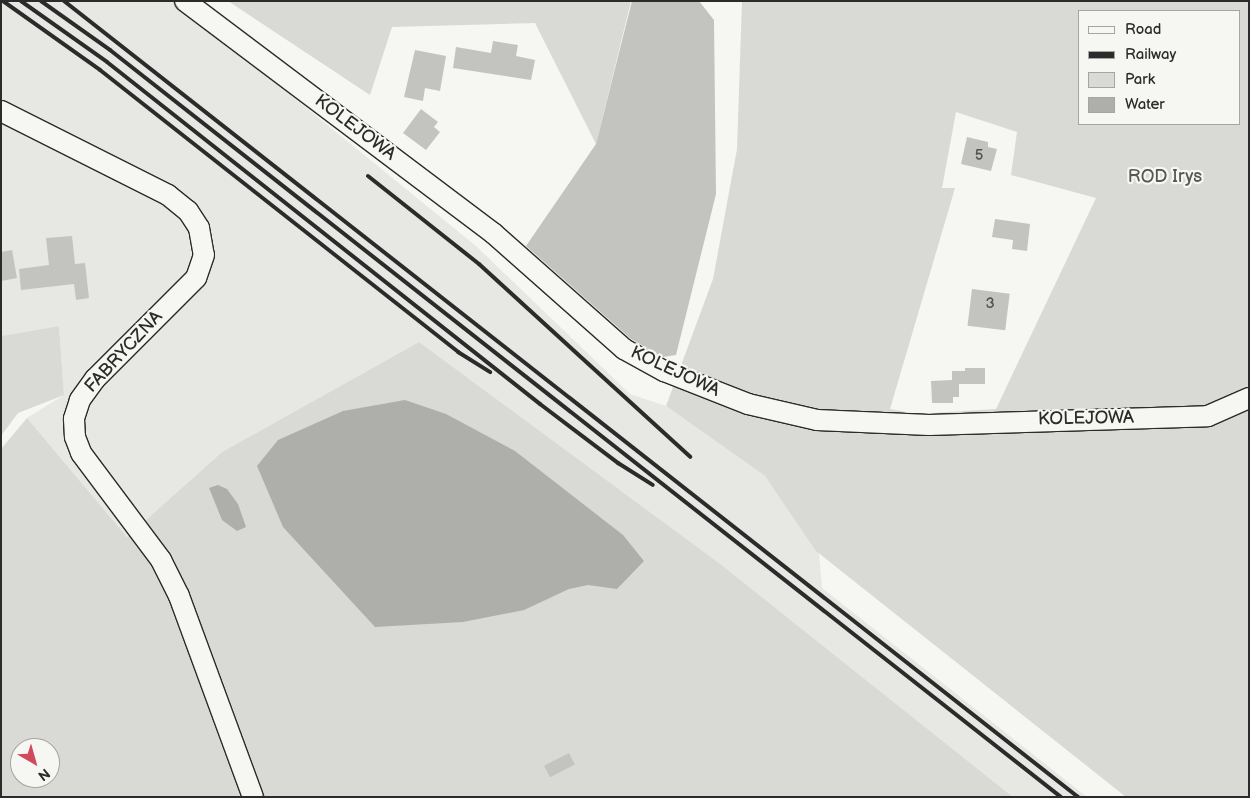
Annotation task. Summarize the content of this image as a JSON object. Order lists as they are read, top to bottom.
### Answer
{
  "streets": {
    "street": ["KOLEJOWA", "FABRYCZNA"]
  },
  "parks": ["ROD Irys"],
  "house_numbers": ["5", "3"],
  "legend": [
    "Road",
    "Railway",
    "Park",
    "Water"
  ],
  "north": "bottom right"
}
